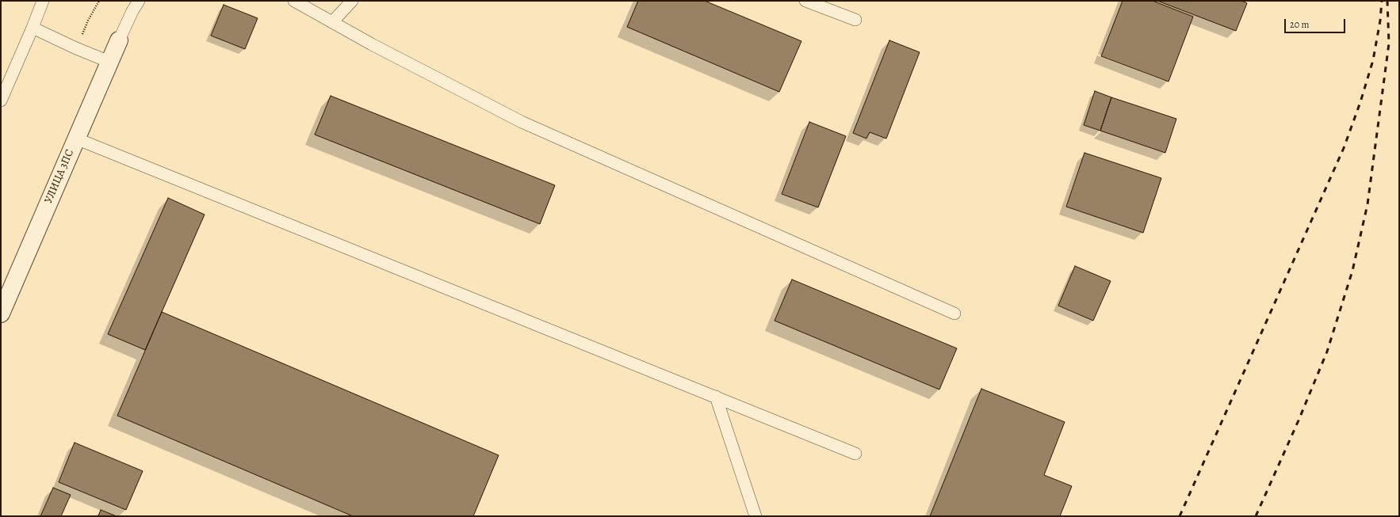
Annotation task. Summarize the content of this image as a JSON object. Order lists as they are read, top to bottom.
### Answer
{
  "streets": {
    "street": ["УЛИЦА 3ПС"]
  },
  "scale_bar": "20 m"
}
